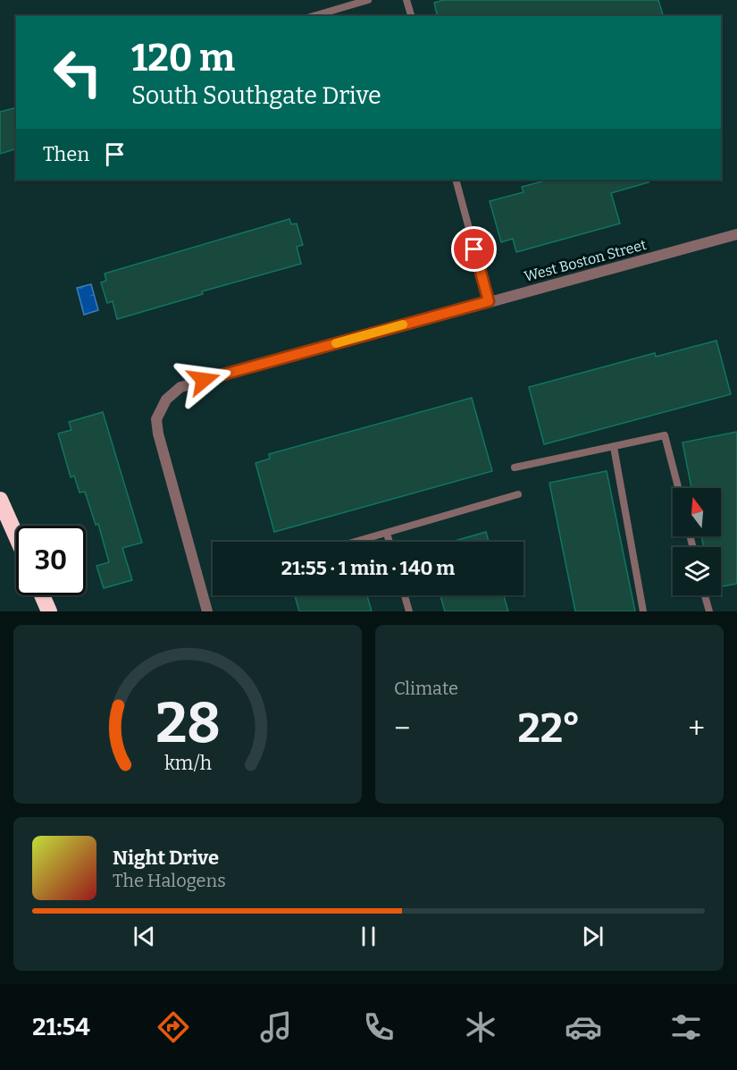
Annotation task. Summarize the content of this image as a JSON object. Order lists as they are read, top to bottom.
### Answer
{
  "streets": {
    "street": ["West Boston Street"]
  },
  "north": "top",
  "page": {
    "turn": ["120 m", "South Southgate Drive"],
    "then": "Then",
    "limit": "30",
    "trip": "21:55 · 1 min · 140 m",
    "tile": "Climate",
    "heat": ["−", "22°", "+"],
    "song": ["Night Drive", "The Halogens"],
    "tabs": "21:54",
    "gauge": ["28", "km/h"]
  }
}
